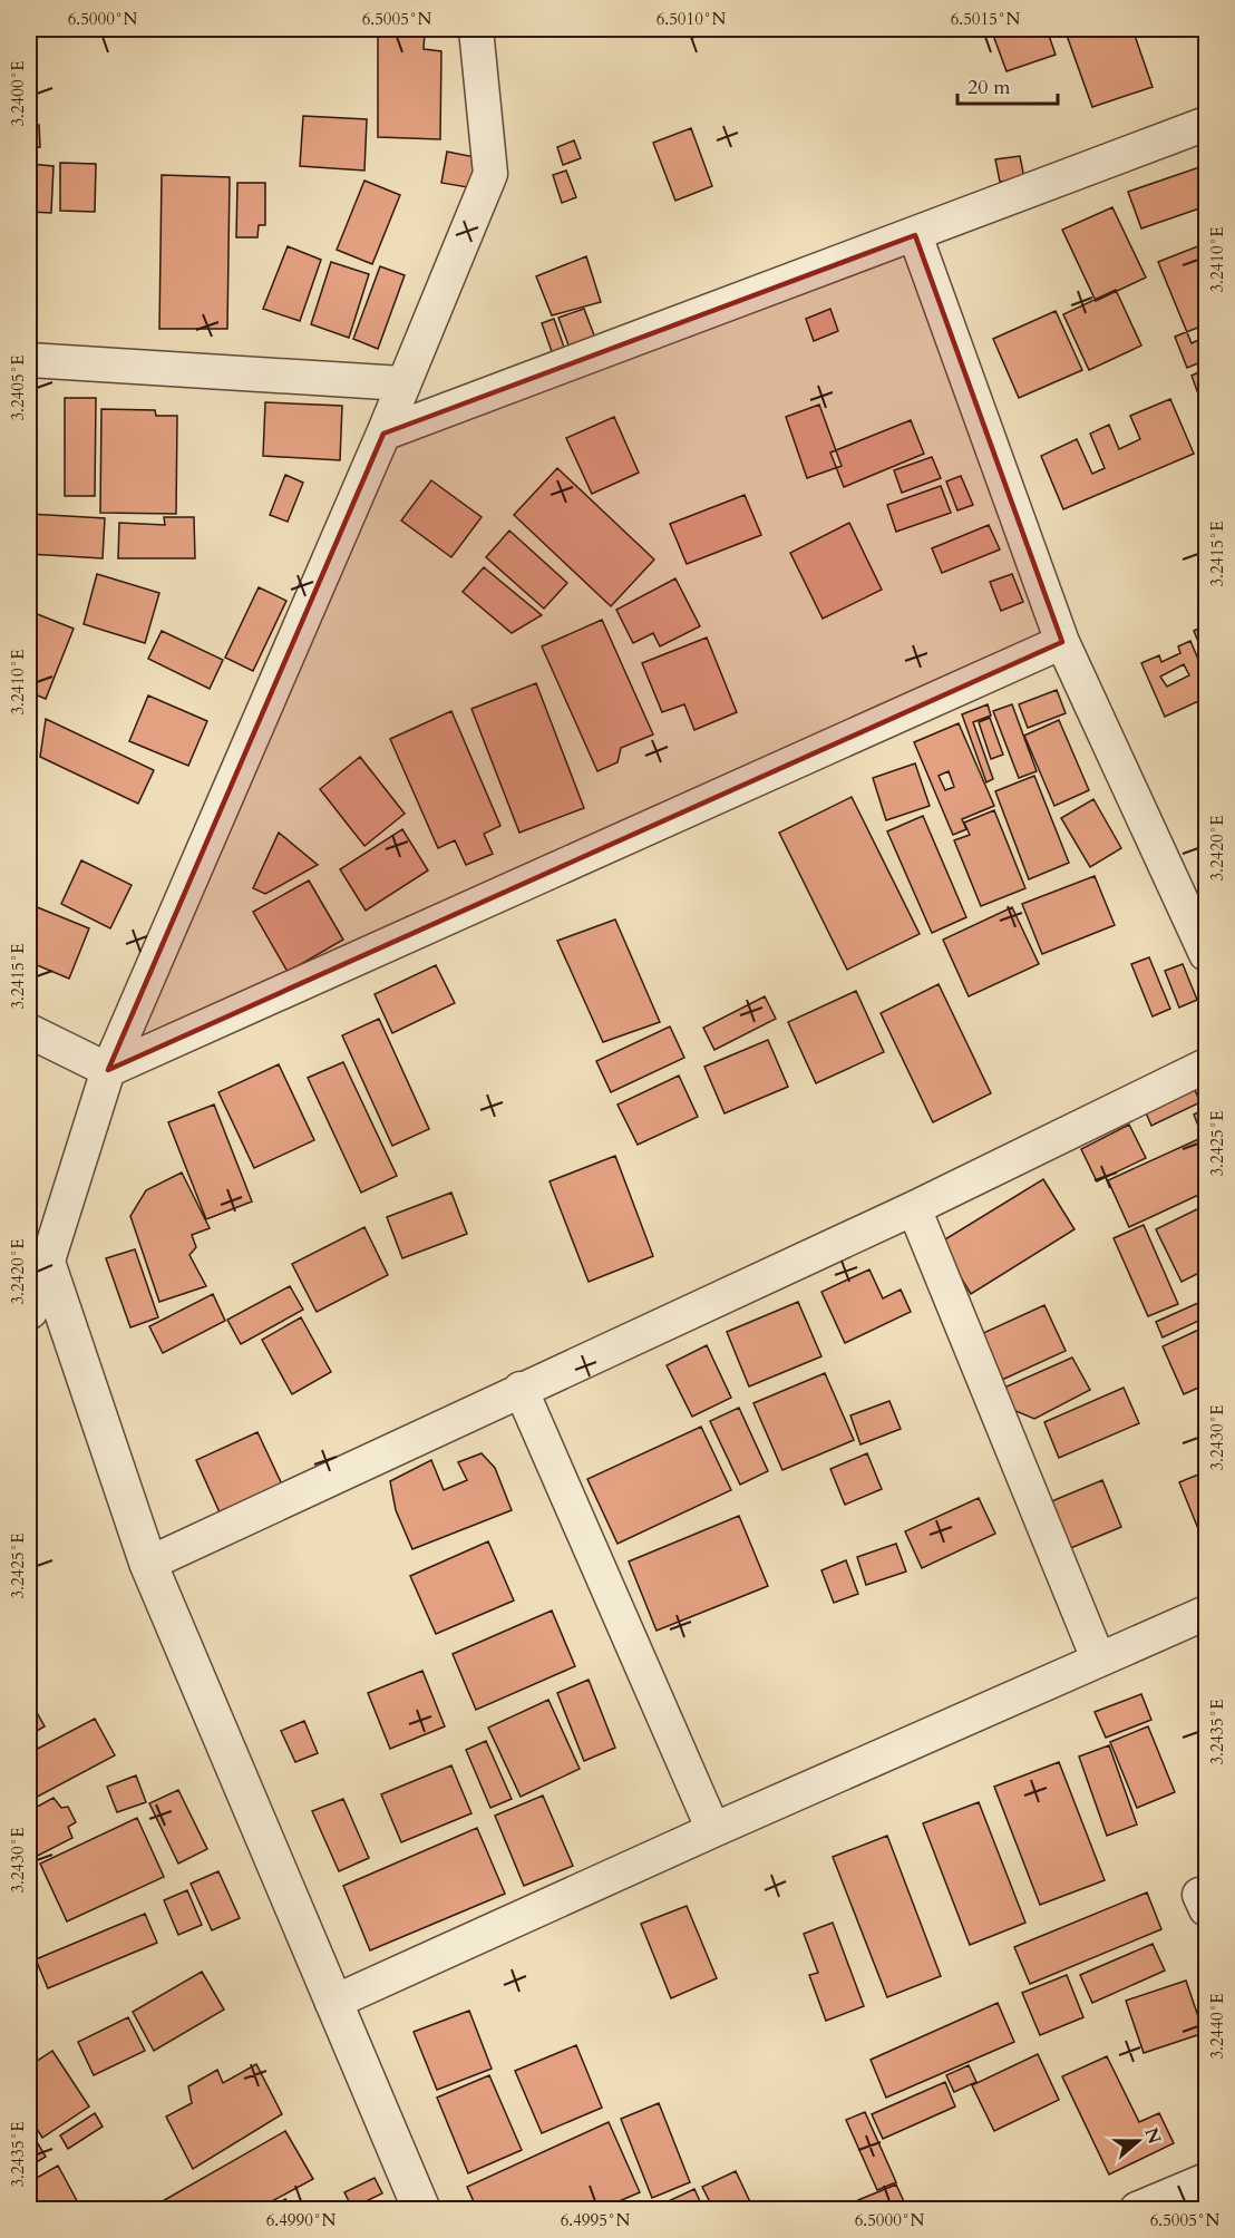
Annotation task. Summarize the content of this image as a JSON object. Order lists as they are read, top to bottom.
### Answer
{
  "scale_bar": "20 m",
  "north": "right",
  "coordinates": [
    "6.5000°N",
    "6.5005°N",
    "6.5010°N",
    "6.5015°N",
    "3.2400°E",
    "3.2410°E",
    "3.2405°E",
    "3.2415°E",
    "3.2420°E",
    "3.2425°E",
    "3.2430°E",
    "3.2435°E",
    "3.2440°E",
    "6.4990°N",
    "6.4995°N"
  ]
}
